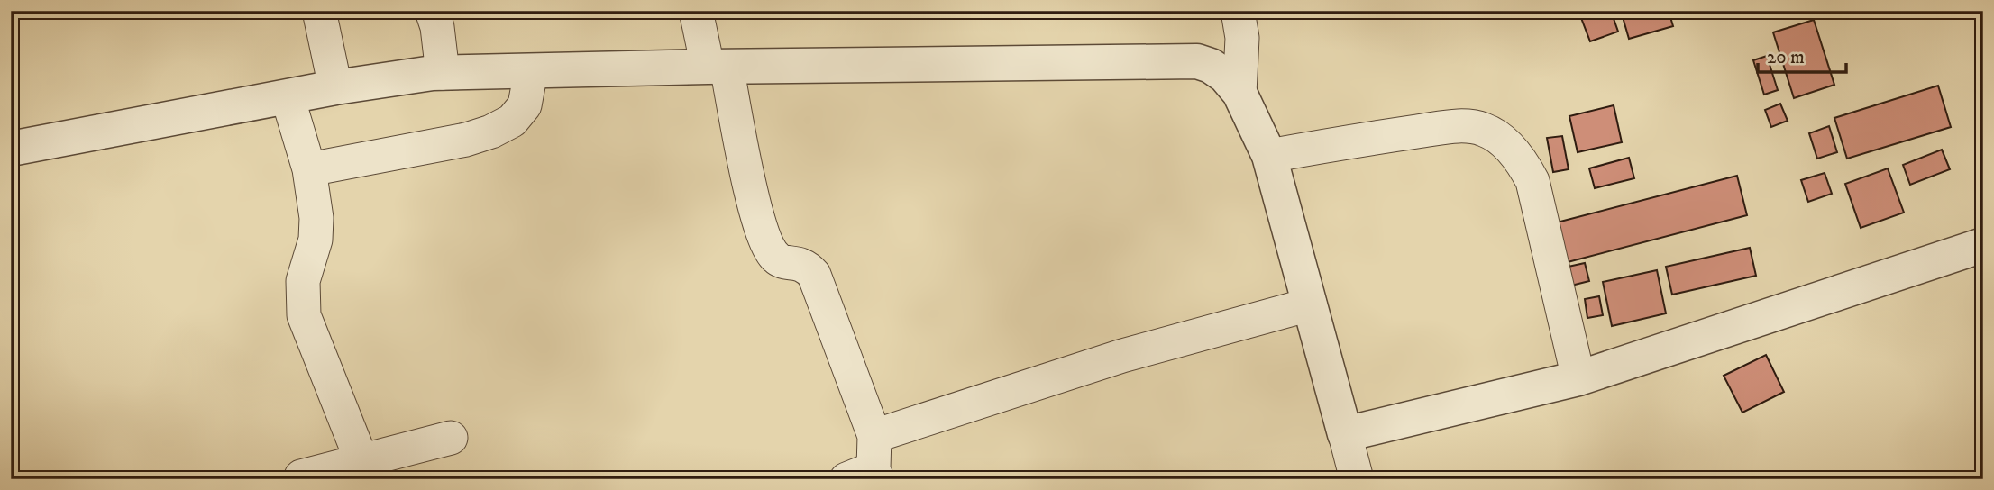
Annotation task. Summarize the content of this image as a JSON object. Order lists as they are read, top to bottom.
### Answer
{
  "scale_bar": "20 m"
}
